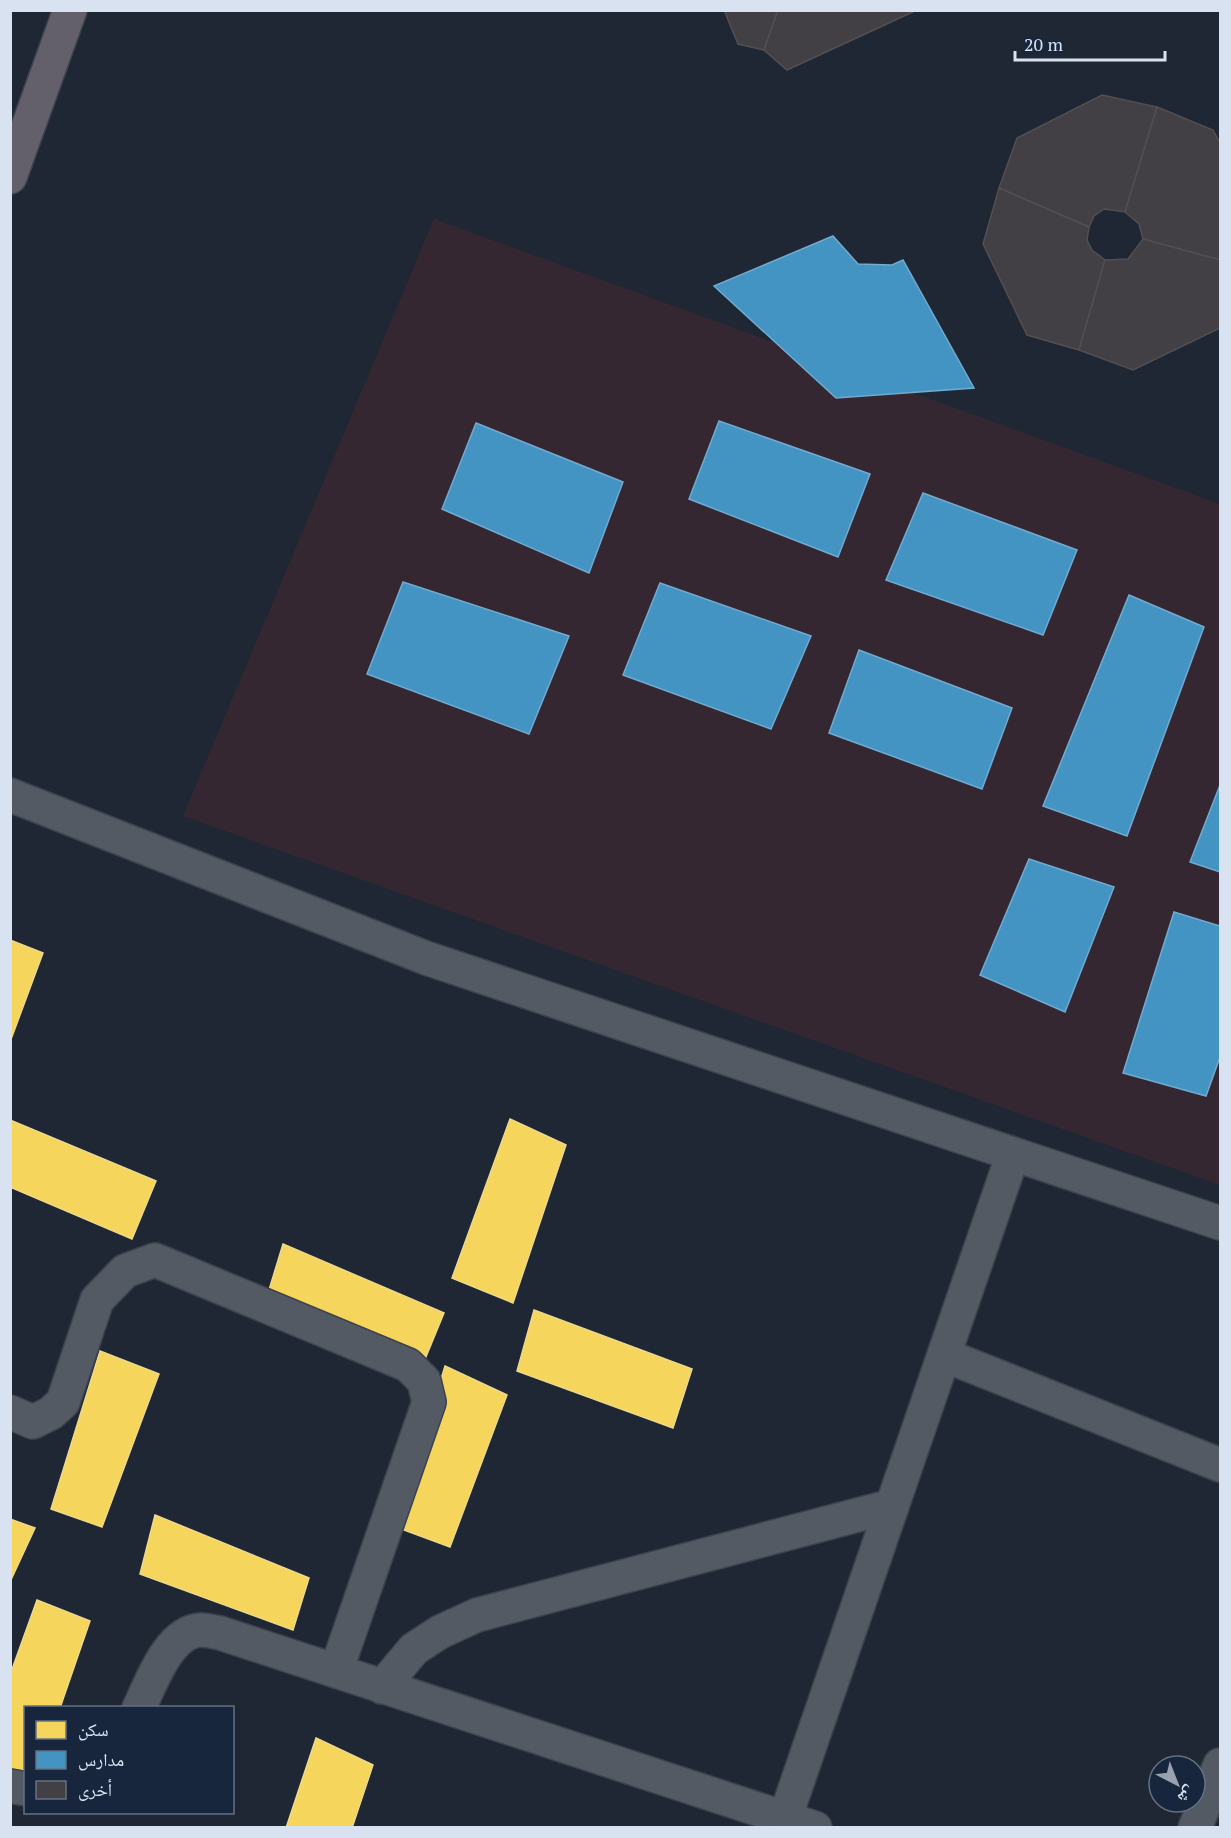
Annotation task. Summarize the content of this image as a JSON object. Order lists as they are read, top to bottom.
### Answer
{
  "legend": ["سكن", "مدارس", "أخرى"],
  "scale_bar": "20 m",
  "north": "bottom right"
}
